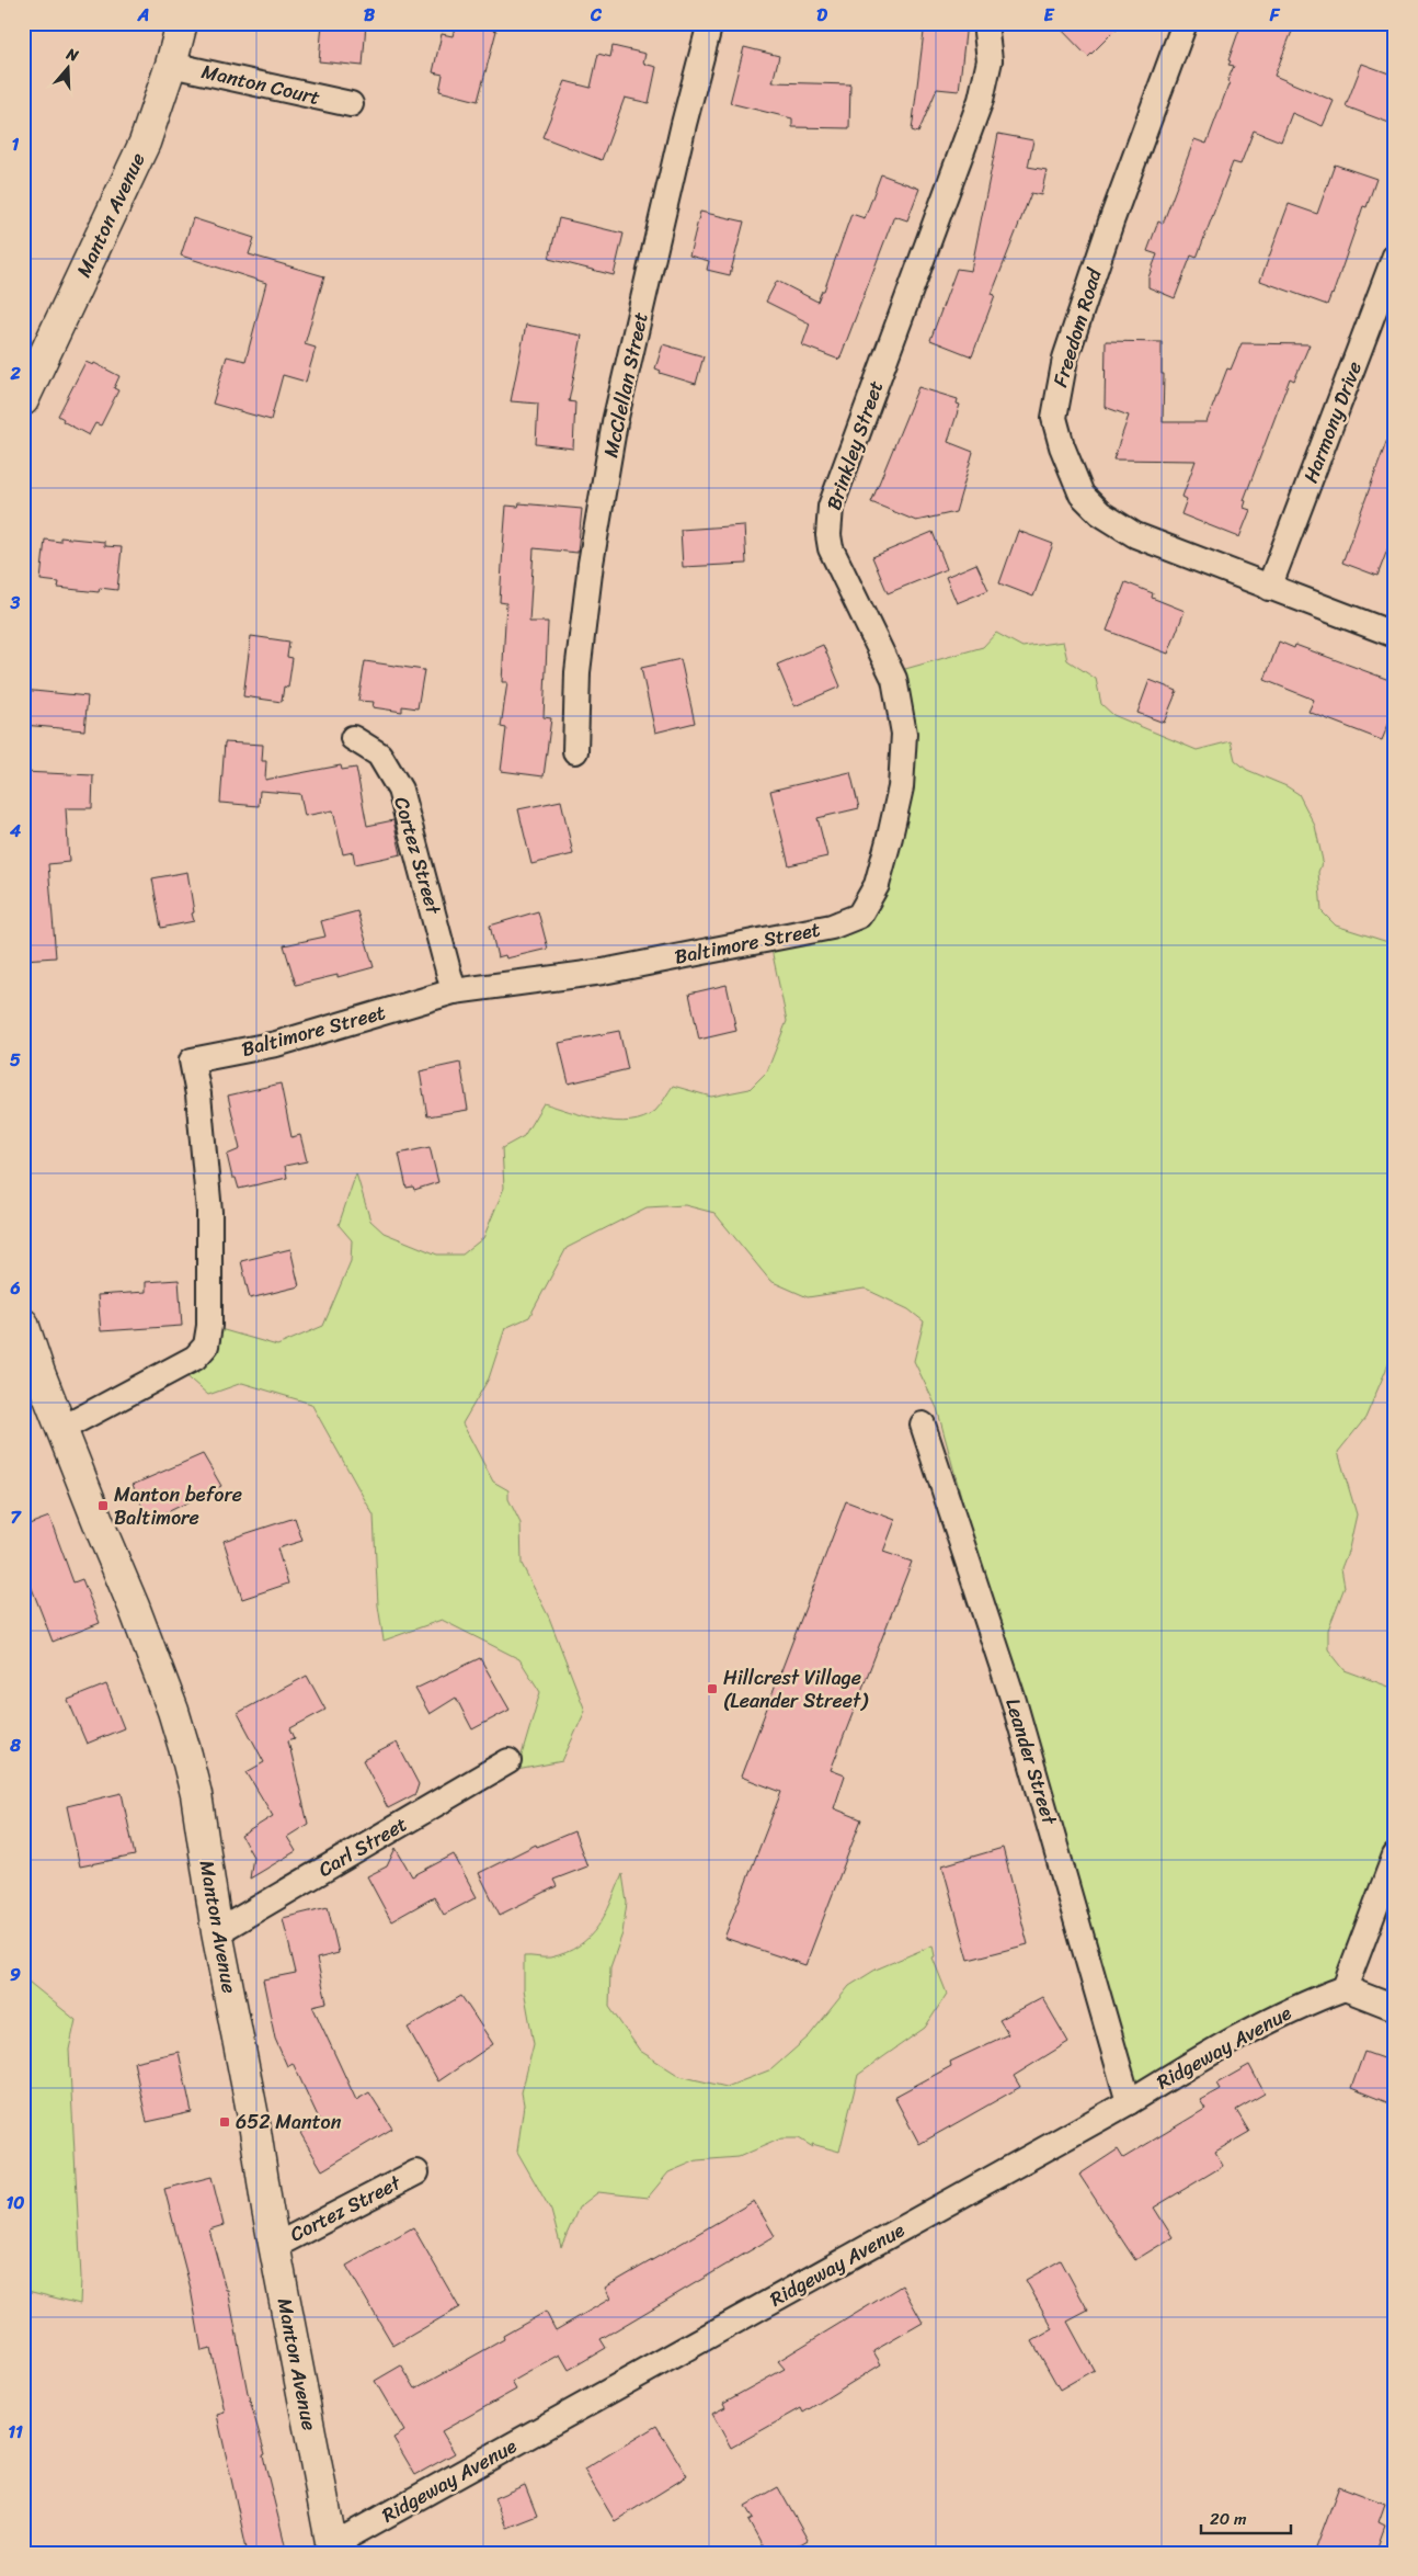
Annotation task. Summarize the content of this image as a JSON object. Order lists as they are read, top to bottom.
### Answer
{
  "streets": {
    "main road": ["Manton Avenue"],
    "street": [
      "Manton Court",
      "Freedom Road",
      "McClellan Street",
      "Harmony Drive",
      "Brinkley Street",
      "Cortez Street",
      "Baltimore Street",
      "Leander Street",
      "Carl Street",
      "Ridgeway Avenue"
    ]
  },
  "crossings": [
    ["Manton Court", "Manton Avenue"],
    ["Manton Avenue", "Cortez Street"],
    ["Manton Avenue", "Baltimore Street"],
    ["Manton Avenue", "Carl Street"],
    ["Manton Avenue", "Ridgeway Avenue"],
    ["Freedom Road", "Harmony Drive"],
    ["Brinkley Street", "Baltimore Street"],
    ["Cortez Street", "Baltimore Street"],
    ["Leander Street", "Ridgeway Avenue"]
  ],
  "places": {
    "transit": ["Manton before Baltimore", "Hillcrest Village (Leander Street)", "652 Manton"]
  },
  "scale_bar": "20 m",
  "north": "top",
  "grid": {
    "columns": [
      "A",
      "B",
      "C",
      "D",
      "E",
      "F"
    ],
    "rows": [
      "1",
      "2",
      "3",
      "4",
      "5",
      "6",
      "7",
      "8",
      "9",
      "10",
      "11"
    ]
  }
}
